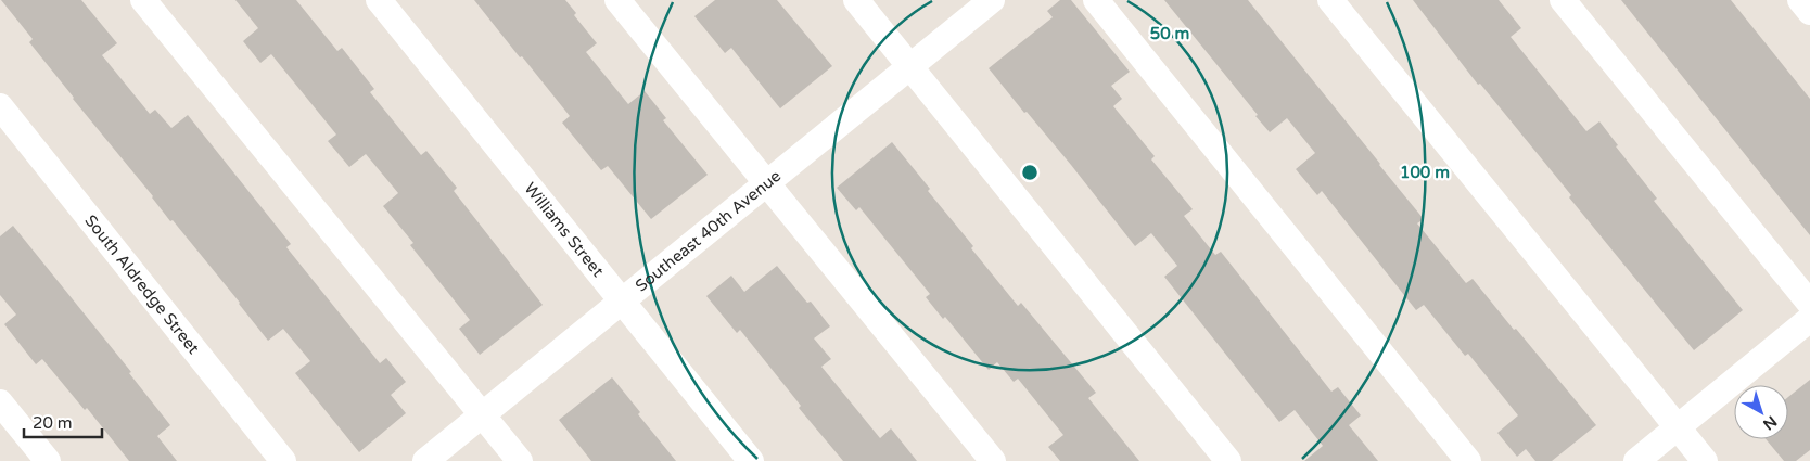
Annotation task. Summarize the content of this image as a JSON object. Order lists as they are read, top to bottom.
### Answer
{
  "streets": {
    "street": ["Southeast 40th Avenue", "Williams Street", "South Aldredge Street"]
  },
  "crossings": [
    ["Southeast 40th Avenue", "Williams Street"]
  ],
  "scale_bar": "20 m",
  "north": "bottom right",
  "rings": ["50 m", "100 m"]
}
